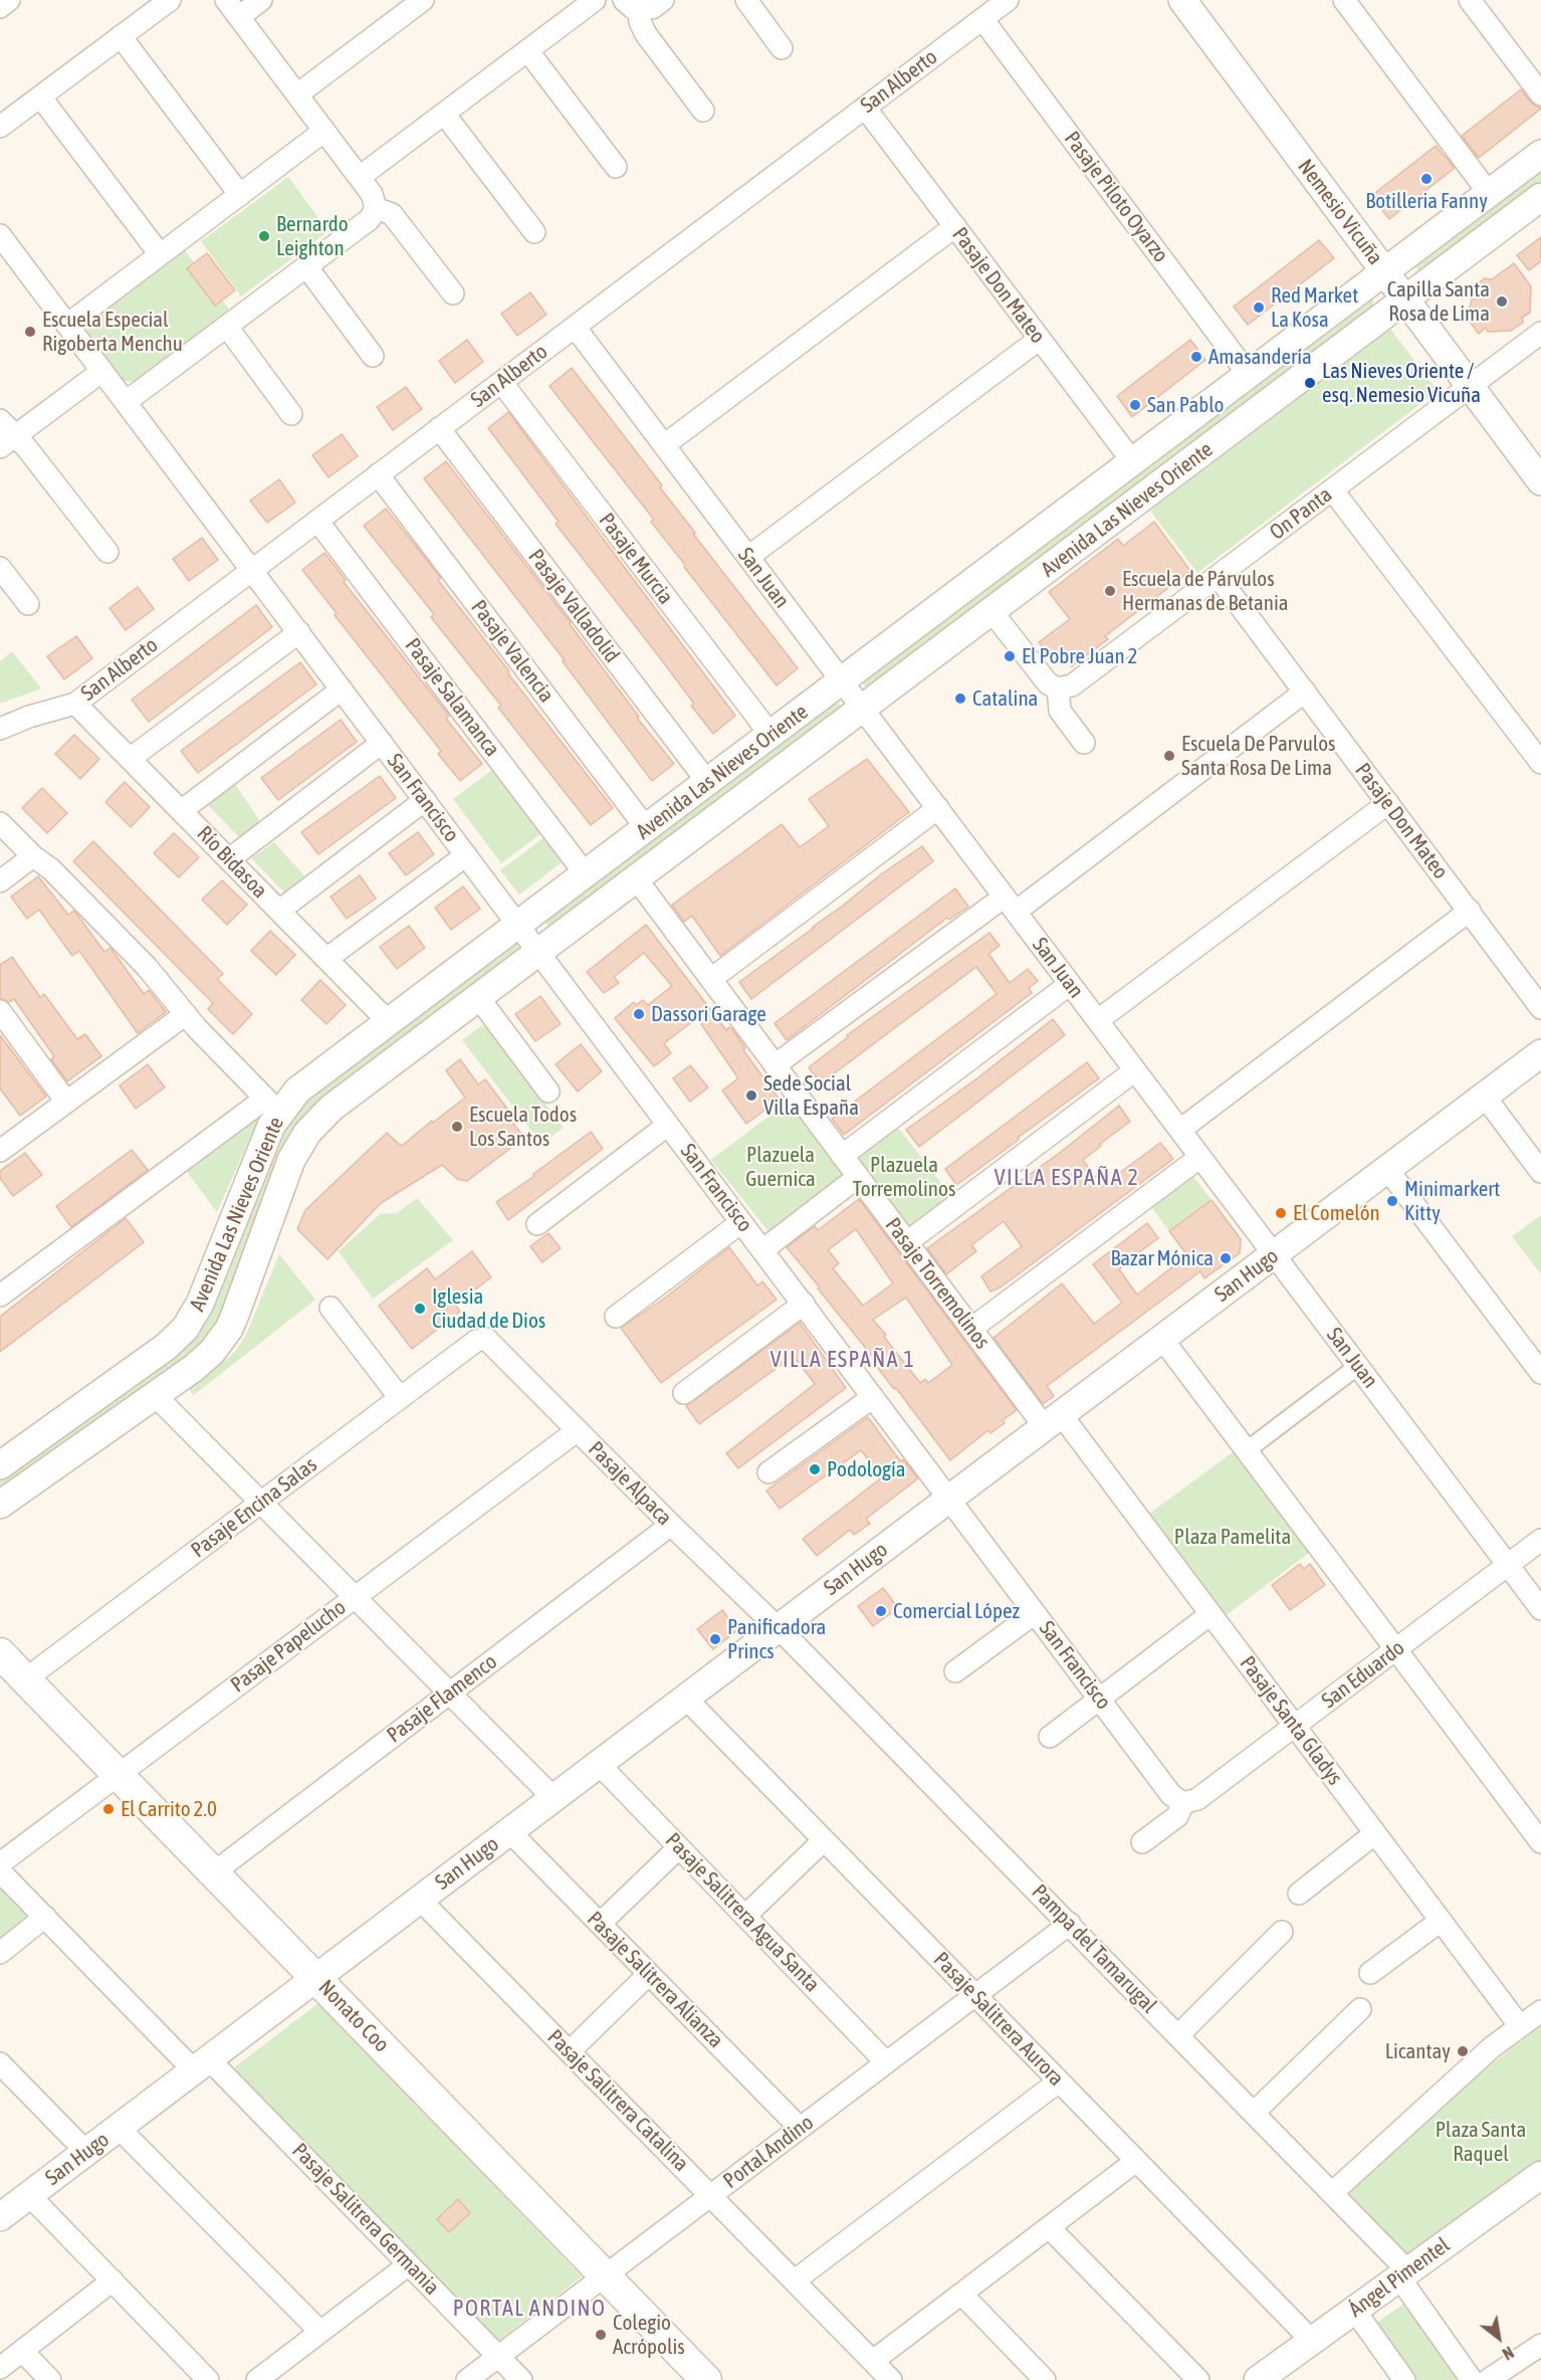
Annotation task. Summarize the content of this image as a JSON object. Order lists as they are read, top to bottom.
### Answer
{
  "streets": {
    "main road": ["Nonato Coo"],
    "street": [
      "San Alberto",
      "Pasaje Piloto Oyarzo",
      "Nemesio Vicuña",
      "Pasaje Don Mateo",
      "Avenida Las Nieves Oriente",
      "On Panta",
      "Pasaje Murcia",
      "San Juan",
      "Pasaje Valladolid",
      "Pasaje Valencia",
      "Pasaje Salamanca",
      "San Francisco",
      "Río Bidasoa",
      "San Hugo",
      "Pasaje Torremolinos",
      "Pasaje Alpaca",
      "Pasaje Encina Salas",
      "Pasaje Papelucho",
      "San Eduardo",
      "Pasaje Flamenco",
      "Pasaje Santa Gladys",
      "Pasaje Salitrera Agua Santa",
      "Pampa del Tamarugal",
      "Pasaje Salitrera Alianza",
      "Pasaje Salitrera Aurora",
      "Pasaje Salitrera Catalina",
      "Portal Andino",
      "Pasaje Salitrera Germania",
      "Ángel Pimentel"
    ]
  },
  "crossings": [
    ["San Alberto", "Pasaje Piloto Oyarzo"],
    ["San Alberto", "Pasaje Don Mateo"],
    ["San Alberto", "Pasaje Murcia"],
    ["San Alberto", "San Juan"],
    ["San Alberto", "Pasaje Valladolid"],
    ["San Alberto", "Pasaje Valencia"],
    ["San Alberto", "Pasaje Salamanca"],
    ["San Alberto", "San Francisco"],
    ["San Alberto", "Río Bidasoa"],
    ["Pasaje Piloto Oyarzo", "Avenida Las Nieves Oriente"],
    ["Nemesio Vicuña", "Avenida Las Nieves Oriente"],
    ["Nemesio Vicuña", "On Panta"],
    ["Pasaje Don Mateo", "Avenida Las Nieves Oriente"],
    ["Pasaje Don Mateo", "On Panta"],
    ["Avenida Las Nieves Oriente", "Pasaje Murcia"],
    ["Avenida Las Nieves Oriente", "San Juan"],
    ["Avenida Las Nieves Oriente", "Pasaje Valladolid"],
    ["Avenida Las Nieves Oriente", "Pasaje Valencia"],
    ["Avenida Las Nieves Oriente", "Pasaje Salamanca"],
    ["Avenida Las Nieves Oriente", "San Francisco"],
    ["Avenida Las Nieves Oriente", "Río Bidasoa"],
    ["Avenida Las Nieves Oriente", "Pasaje Torremolinos"],
    ["San Juan", "San Hugo"],
    ["San Juan", "San Eduardo"],
    ["San Francisco", "San Hugo"],
    ["San Francisco", "San Eduardo"],
    ["San Hugo", "Pasaje Torremolinos"],
    ["San Hugo", "Pasaje Alpaca"],
    ["San Hugo", "Pasaje Santa Gladys"],
    ["San Hugo", "Pasaje Salitrera Agua Santa"],
    ["San Hugo", "Pampa del Tamarugal"],
    ["San Hugo", "Pasaje Salitrera Alianza"],
    ["San Hugo", "Nonato Coo"],
    ["San Hugo", "Pasaje Salitrera Aurora"],
    ["San Hugo", "Pasaje Salitrera Catalina"],
    ["San Hugo", "Pasaje Salitrera Germania"],
    ["Pasaje Torremolinos", "Pasaje Santa Gladys"],
    ["Pasaje Alpaca", "Pasaje Encina Salas"],
    ["Pasaje Alpaca", "Pasaje Papelucho"],
    ["Pasaje Alpaca", "Pasaje Flamenco"],
    ["Pasaje Alpaca", "Pampa del Tamarugal"],
    ["Pasaje Encina Salas", "Nonato Coo"],
    ["Pasaje Papelucho", "Nonato Coo"],
    ["San Eduardo", "Pasaje Santa Gladys"],
    ["Pasaje Flamenco", "Nonato Coo"],
    ["Pasaje Salitrera Agua Santa", "Portal Andino"],
    ["Pampa del Tamarugal", "Portal Andino"],
    ["Pampa del Tamarugal", "Ángel Pimentel"],
    ["Pasaje Salitrera Alianza", "Portal Andino"],
    ["Nonato Coo", "Portal Andino"],
    ["Pasaje Salitrera Aurora", "Portal Andino"],
    ["Pasaje Salitrera Aurora", "Ángel Pimentel"],
    ["Pasaje Salitrera Catalina", "Portal Andino"],
    ["Portal Andino", "Pasaje Salitrera Germania"]
  ],
  "districts": ["VILLA ESPAÑA 2", "VILLA ESPAÑA 1", "PORTAL ANDINO"],
  "parks": [
    "Plazuela Guernica",
    "Plazuela Torremolinos",
    "Plaza Pamelita",
    "Plaza Santa Raquel"
  ],
  "places": [
    "Botilleria Fanny",
    "Bernardo Leighton",
    "Capilla Santa Rosa de Lima",
    "Red Market La Kosa",
    "Escuela Especial Rigoberta Menchu",
    "Amasandería",
    "Las Nieves Oriente / esq. Nemesio Vicuña",
    "San Pablo",
    "Escuela de Párvulos Hermanas de Betania",
    "El Pobre Juan 2",
    "Catalina",
    "Escuela De Parvulos Santa Rosa De Lima",
    "Dassori Garage",
    "Sede Social Villa España",
    "Escuela Todos Los Santos",
    "Minimarkert Kitty",
    "El Comelón",
    "Bazar Mónica",
    "Iglesia Ciudad de Dios",
    "Podología",
    "Comercial López",
    "Panificadora Princs",
    "El Carrito 2.0",
    "Licantay",
    "Colegio Acrópolis"
  ],
  "north": "bottom right"
}
